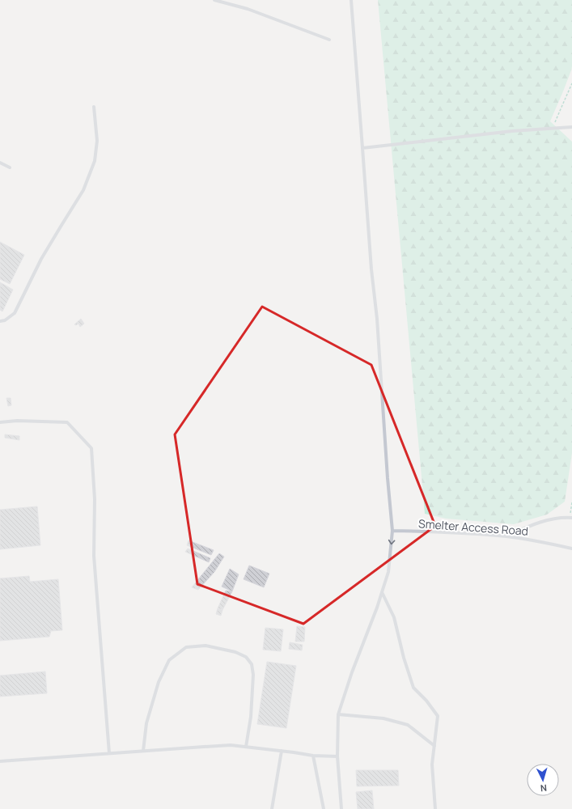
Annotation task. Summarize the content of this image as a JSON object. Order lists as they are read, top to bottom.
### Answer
{
  "streets": {
    "lane": ["Smelter Access Road"]
  },
  "north": "bottom"
}
